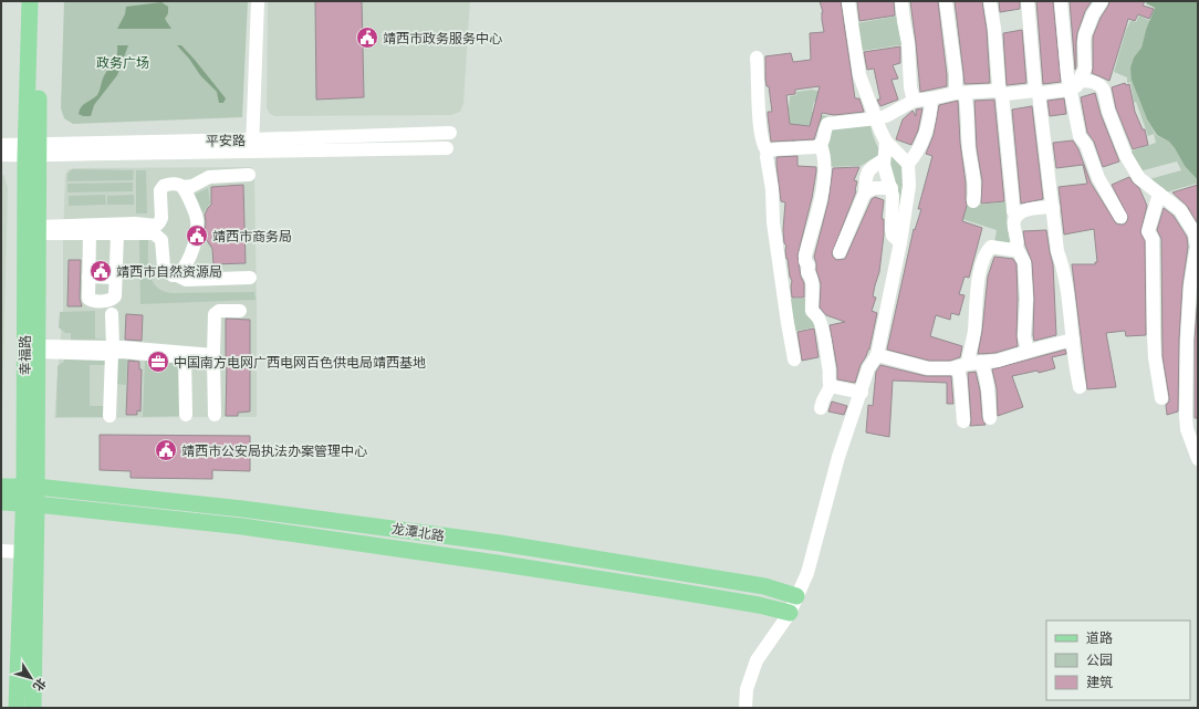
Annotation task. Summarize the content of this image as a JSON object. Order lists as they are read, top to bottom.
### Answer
{
  "streets": {
    "main road": ["幸福路", "龙潭北路"],
    "street": ["平安路"]
  },
  "crossings": [
    ["平安路", "幸福路"],
    ["幸福路", "龙潭北路"]
  ],
  "parks": ["政务广场"],
  "places": {
    "public building": [
      "靖西市政务服务中心",
      "靖西市商务局",
      "靖西市自然资源局",
      "靖西市公安局执法办案管理中心"
    ],
    "office": ["中国南方电网广西电网百色供电局靖西基地"]
  },
  "legend": ["道路", "公园", "建筑"],
  "north": "bottom right"
}
